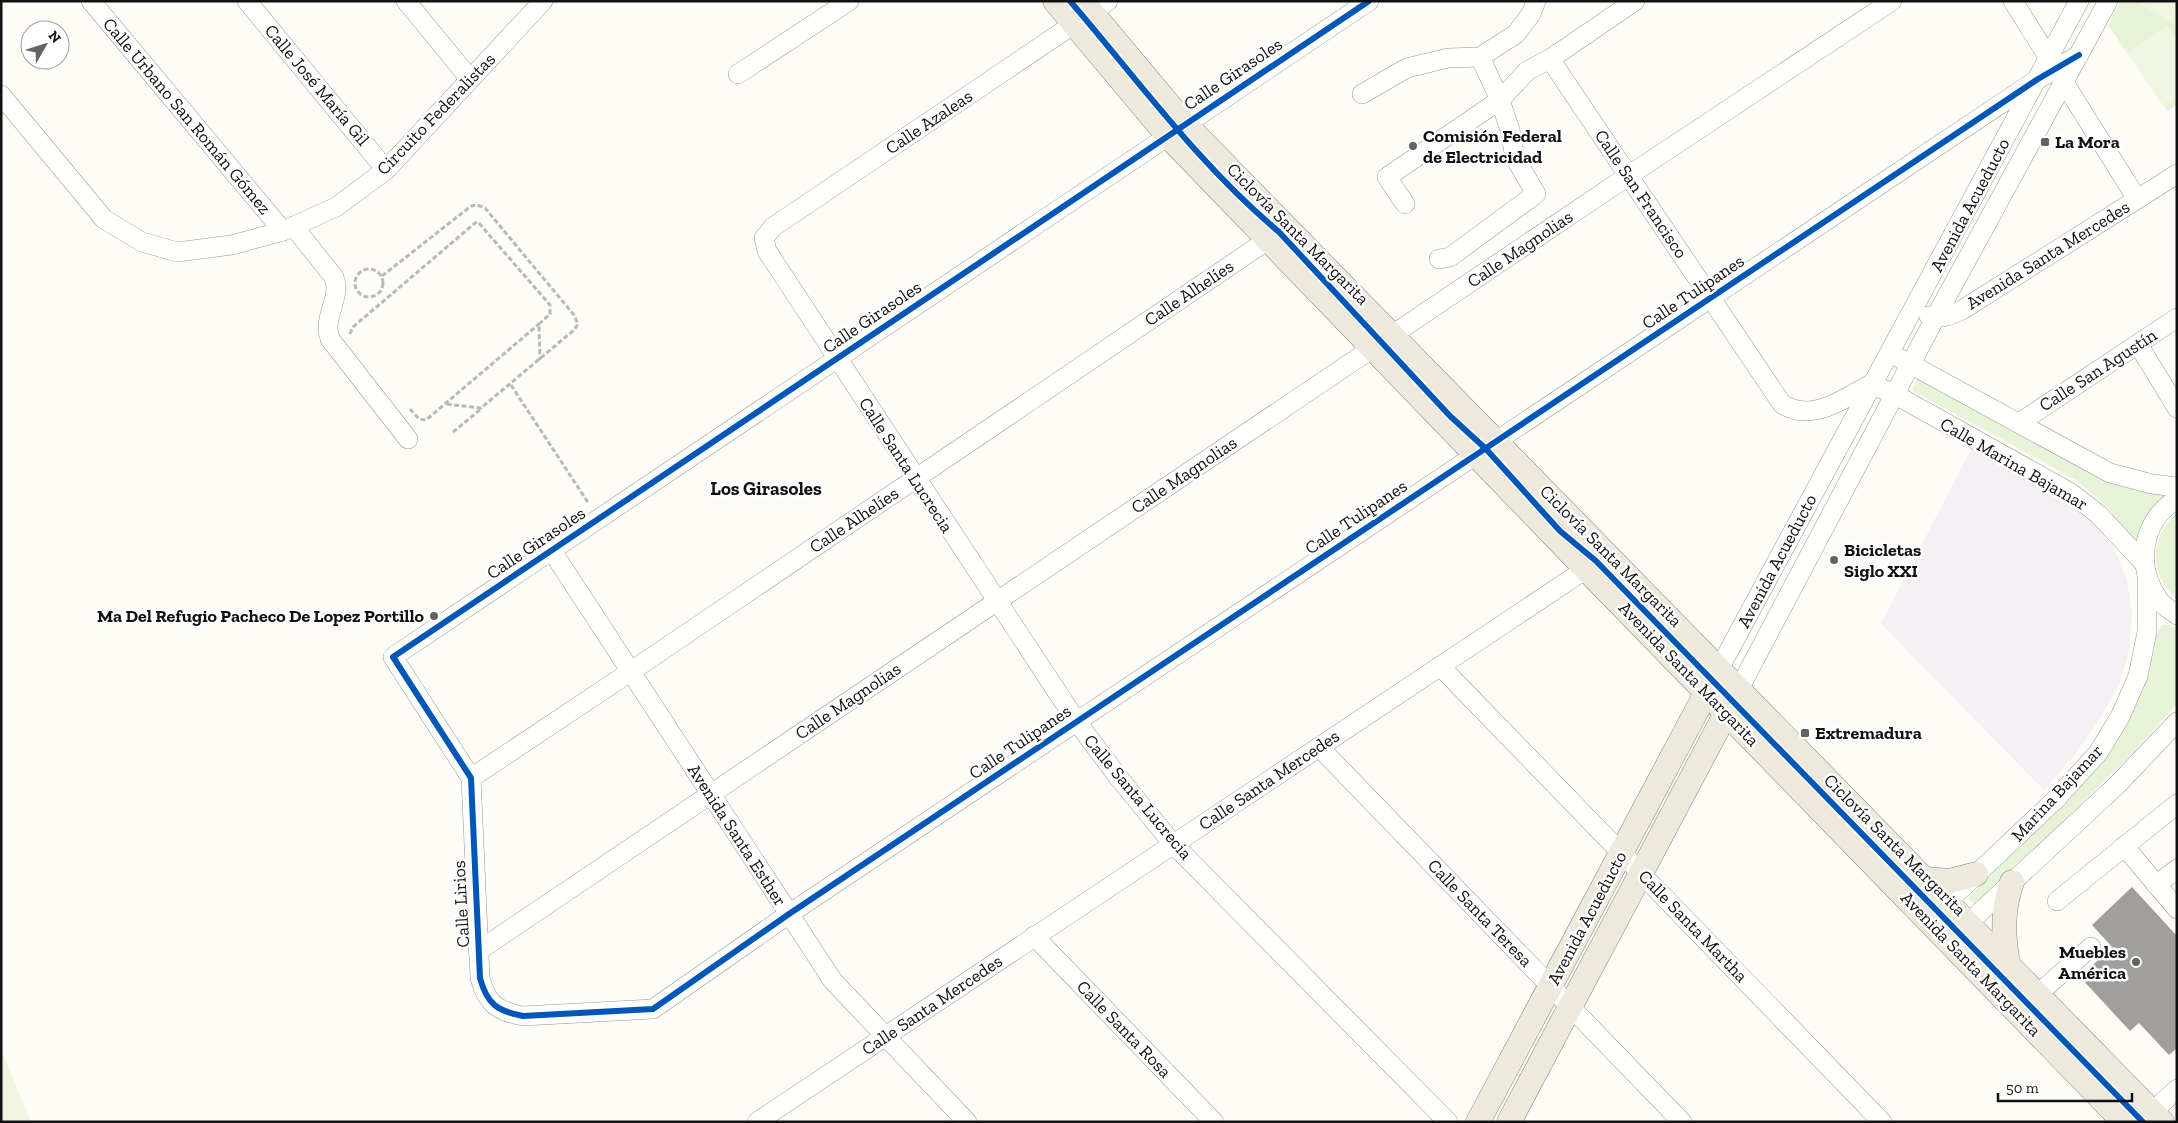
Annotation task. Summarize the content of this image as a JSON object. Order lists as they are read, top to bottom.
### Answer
{
  "streets": {
    "main road": ["Avenida Acueducto", "Avenida Santa Margarita"],
    "street": [
      "Calle Girasoles",
      "Calle José María Gil",
      "Circuito Federalistas",
      "Calle Urbano San Román Gómez",
      "Calle Azaleas",
      "Calle San Francisco",
      "Calle Magnolias",
      "Avenida Santa Mercedes",
      "Calle Tulipanes",
      "Calle Alhelíes",
      "Calle San Agustín",
      "Calle Marina Bajamar",
      "Calle Santa Lucrecia",
      "Calle Santa Mercedes",
      "Marina Bajamar",
      "Avenida Santa Esther",
      "Calle Lirios",
      "Calle Santa Teresa",
      "Calle Santa Martha",
      "Calle Santa Rosa"
    ],
    "cycle path": ["Ciclovía Santa Margarita"]
  },
  "crossings": [
    ["Calle Girasoles", "Calle Alhelíes"],
    ["Calle Girasoles", "Calle Santa Lucrecia"],
    ["Calle Girasoles", "Avenida Santa Margarita"],
    ["Calle Girasoles", "Avenida Santa Esther"],
    ["Calle Girasoles", "Calle Lirios"],
    ["Calle José María Gil", "Circuito Federalistas"],
    ["Circuito Federalistas", "Calle Urbano San Román Gómez"],
    ["Calle Azaleas", "Calle Santa Lucrecia"],
    ["Calle Azaleas", "Avenida Santa Margarita"],
    ["Calle San Francisco", "Avenida Acueducto"],
    ["Calle San Francisco", "Calle Magnolias"],
    ["Calle San Francisco", "Calle Tulipanes"],
    ["Calle San Francisco", "Calle Marina Bajamar"],
    ["Avenida Acueducto", "Avenida Santa Mercedes"],
    ["Avenida Acueducto", "Calle Tulipanes"],
    ["Avenida Acueducto", "Calle Marina Bajamar"],
    ["Avenida Acueducto", "Avenida Santa Margarita"],
    ["Avenida Acueducto", "Calle Santa Teresa"],
    ["Avenida Acueducto", "Calle Santa Martha"],
    ["Calle Magnolias", "Calle Santa Lucrecia"],
    ["Calle Magnolias", "Avenida Santa Margarita"],
    ["Calle Magnolias", "Avenida Santa Esther"],
    ["Calle Magnolias", "Calle Lirios"],
    ["Calle Tulipanes", "Calle Santa Lucrecia"],
    ["Calle Tulipanes", "Avenida Santa Margarita"],
    ["Calle Tulipanes", "Avenida Santa Esther"],
    ["Calle Tulipanes", "Calle Lirios"],
    ["Calle Alhelíes", "Calle Santa Lucrecia"],
    ["Calle Alhelíes", "Avenida Santa Margarita"],
    ["Calle Alhelíes", "Avenida Santa Esther"],
    ["Calle Alhelíes", "Calle Lirios"],
    ["Calle San Agustín", "Calle Marina Bajamar"],
    ["Calle Marina Bajamar", "Marina Bajamar"],
    ["Calle Santa Lucrecia", "Calle Santa Mercedes"],
    ["Avenida Santa Margarita", "Calle Santa Mercedes"],
    ["Avenida Santa Margarita", "Marina Bajamar"],
    ["Calle Santa Mercedes", "Avenida Santa Esther"],
    ["Calle Santa Mercedes", "Calle Santa Teresa"],
    ["Calle Santa Mercedes", "Calle Santa Martha"],
    ["Calle Santa Mercedes", "Calle Santa Rosa"]
  ],
  "districts": ["Los Girasoles"],
  "places": {
    "transit": ["La Mora", "Extremadura"],
    "other": [
      "Comisión Federal de Electricidad",
      "Bicicletas Siglo XXI",
      "Ma Del Refugio Pacheco De Lopez Portillo",
      "Muebles América"
    ]
  },
  "scale_bar": "50 m",
  "north": "top right"
}
